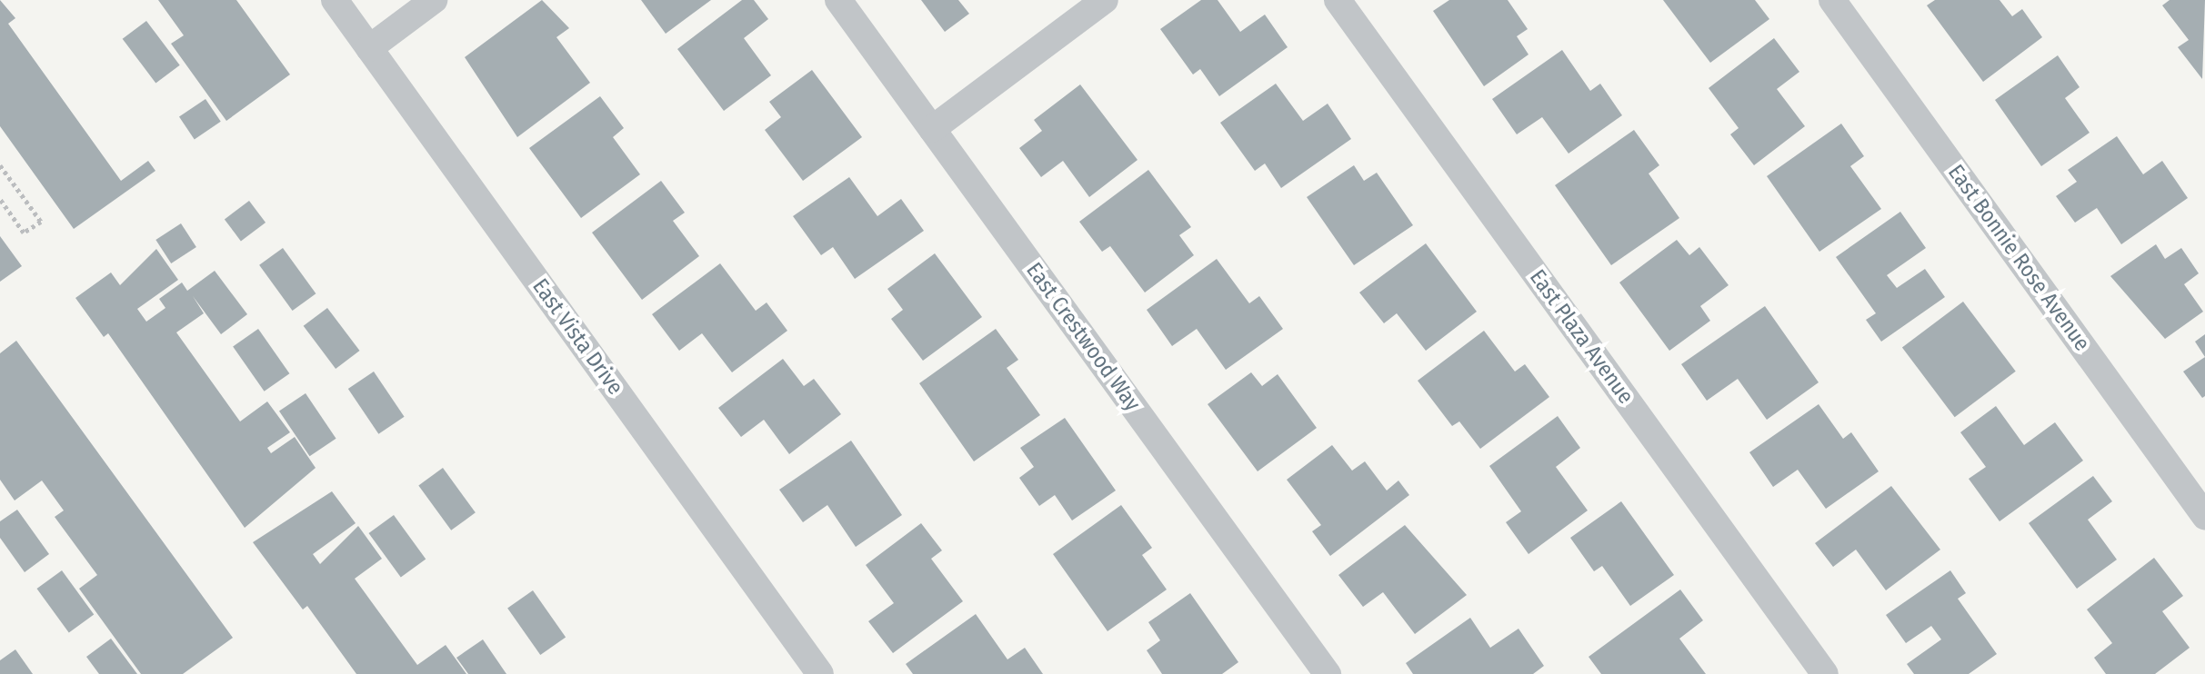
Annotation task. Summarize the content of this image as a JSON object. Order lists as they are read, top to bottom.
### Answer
{
  "streets": {
    "street": [
      "East Bonnie Rose Avenue",
      "East Vista Drive",
      "East Crestwood Way",
      "East Plaza Avenue"
    ]
  }
}
